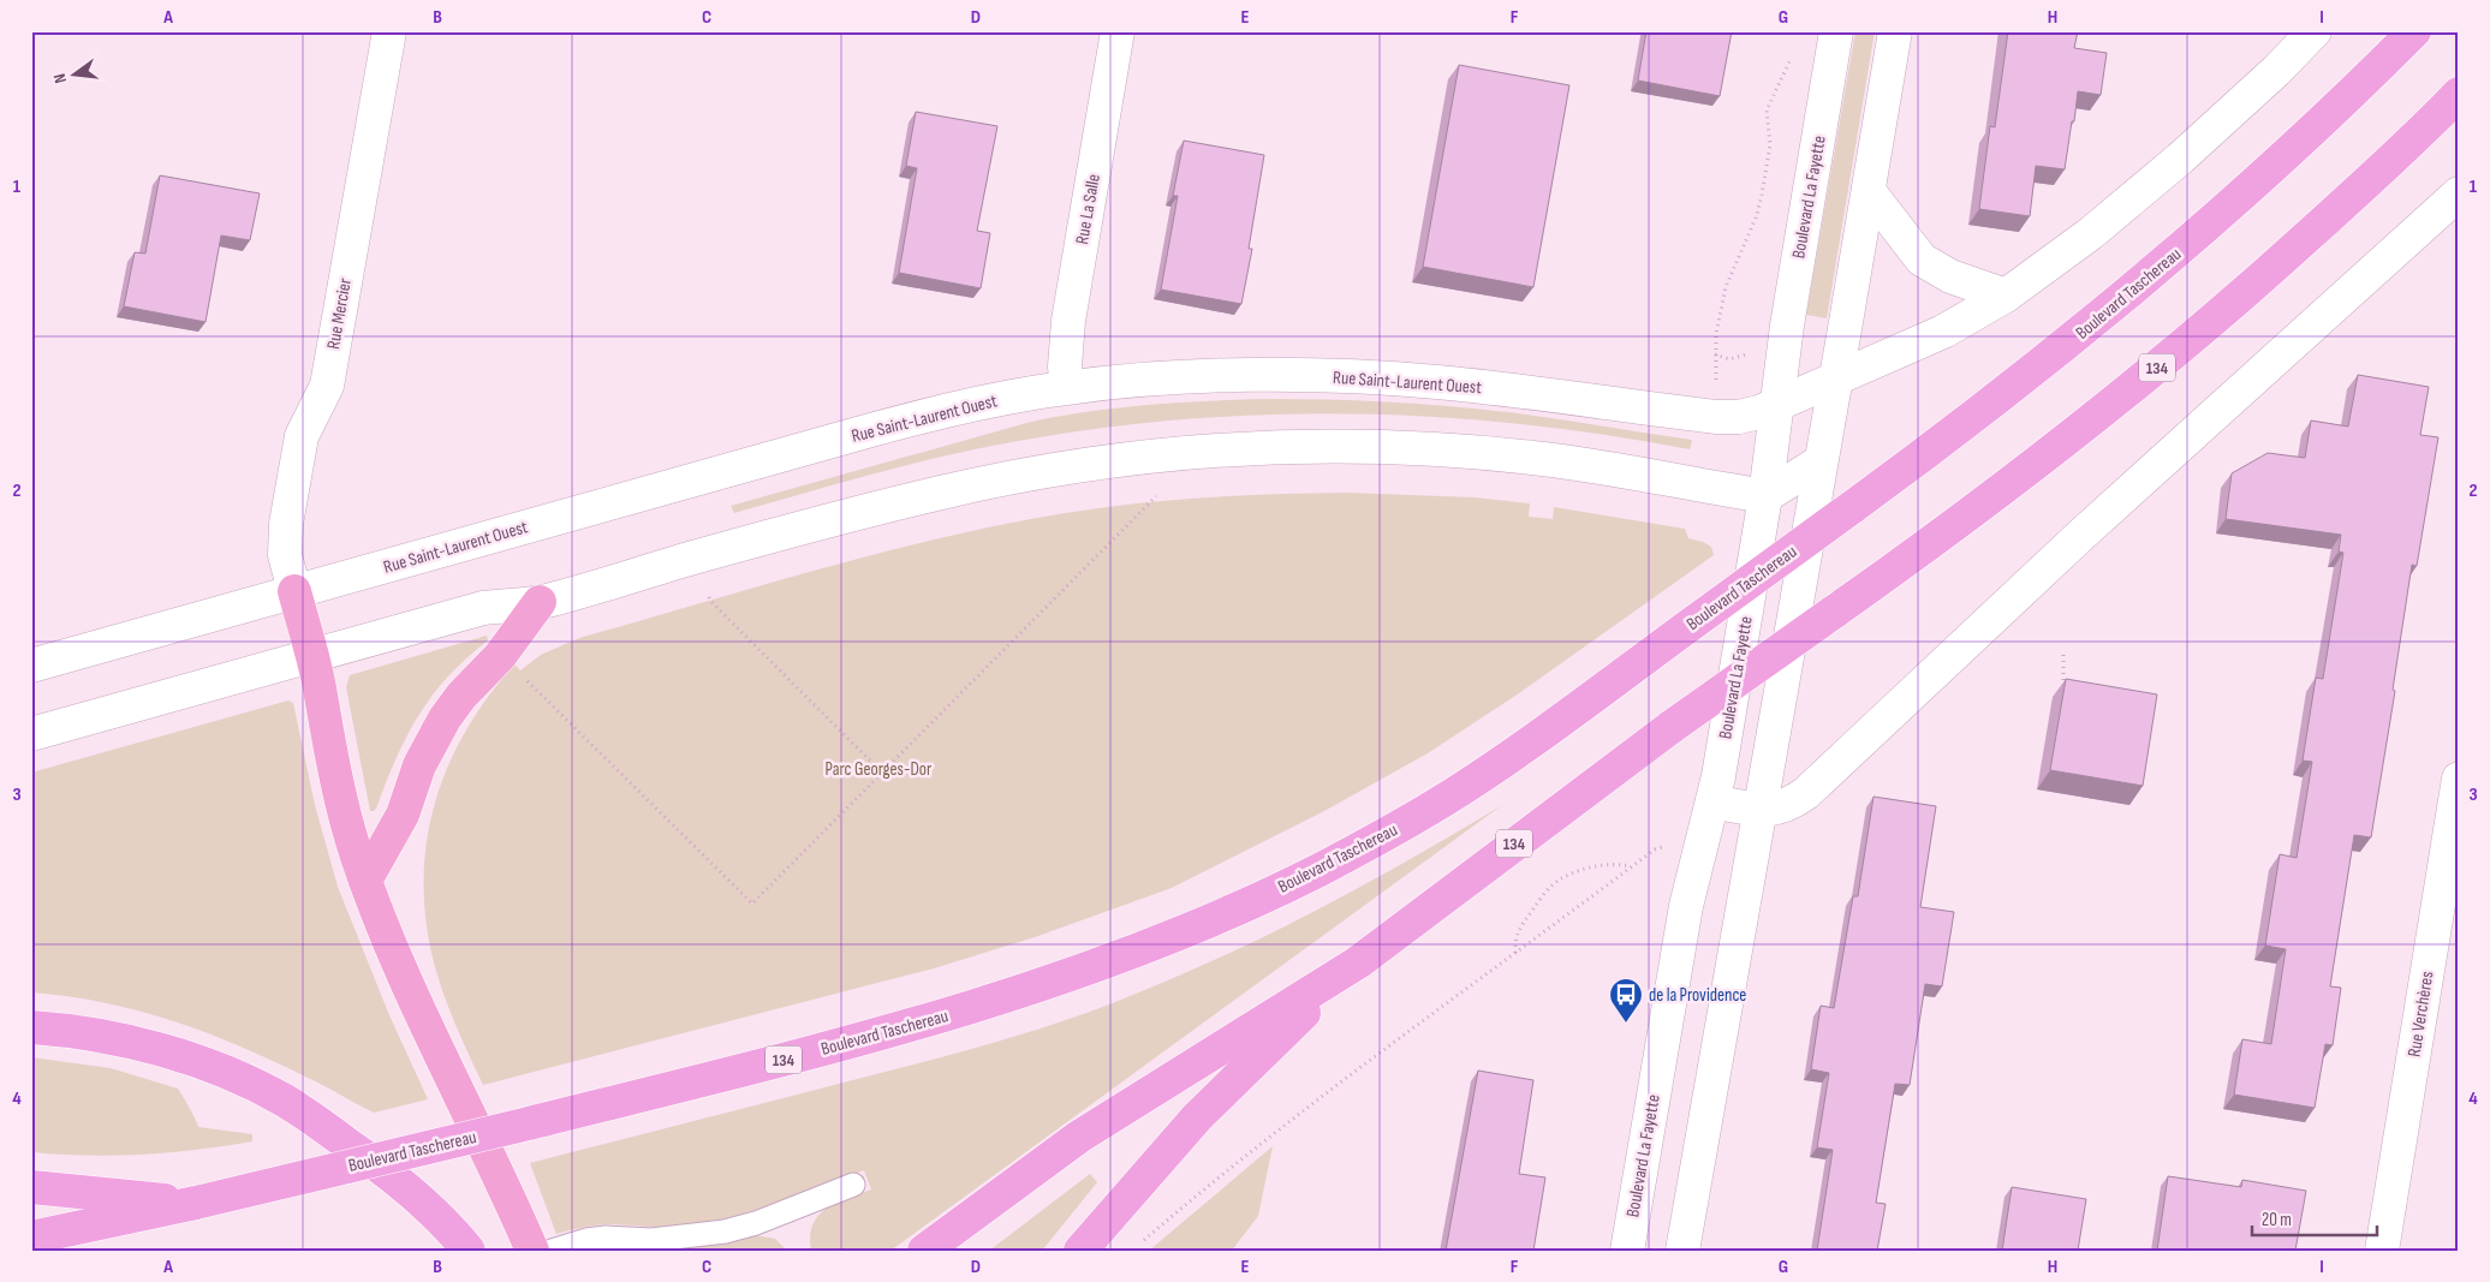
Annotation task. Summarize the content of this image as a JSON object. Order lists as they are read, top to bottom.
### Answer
{
  "streets": {
    "highway": ["Boulevard Taschereau", "134"],
    "street": [
      "Boulevard La Fayette",
      "Rue La Salle",
      "Rue Mercier",
      "Rue Saint-Laurent Ouest",
      "Rue Verchères"
    ]
  },
  "crossings": [
    ["Boulevard La Fayette", "Rue Saint-Laurent Ouest"],
    ["Rue La Salle", "Rue Saint-Laurent Ouest"],
    ["Rue Mercier", "Rue Saint-Laurent Ouest"]
  ],
  "parks": ["Parc Georges-Dor"],
  "places": {
    "bus stop": ["de la Providence"]
  },
  "scale_bar": "20 m",
  "north": "left",
  "grid": {
    "columns": [
      "A",
      "B",
      "C",
      "D",
      "E",
      "F",
      "G",
      "H",
      "I"
    ],
    "rows": [
      "1",
      "2",
      "3",
      "4"
    ]
  }
}
